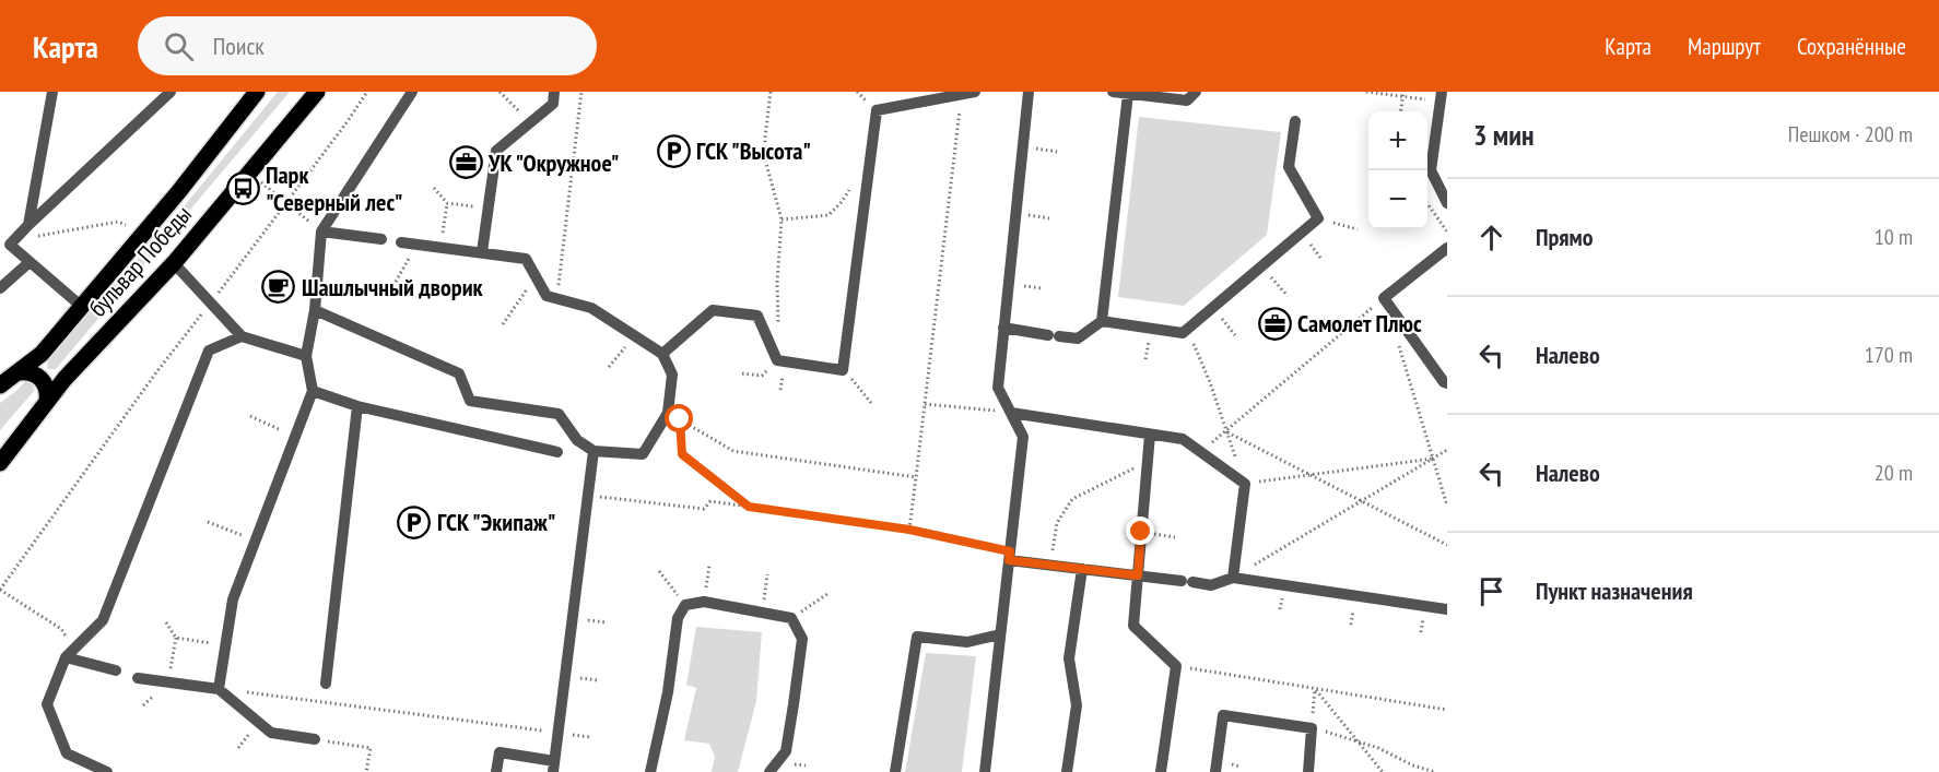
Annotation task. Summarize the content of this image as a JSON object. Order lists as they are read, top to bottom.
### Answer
{
  "streets": {
    "main road": ["бульвар Победы"]
  },
  "places": {
    "parking": ["ГСК \"Высота\"", "ГСК \"Экипаж\""],
    "office": ["УК \"Окружное\"", "Самолет Плюс"],
    "bus stop": ["Парк \"Северный лес\""],
    "cafe": ["Шашлычный дворик"]
  },
  "page": {
    "header": "Карта",
    "search": "Поиск",
    "nav": ["Карта", "Маршрут", "Сохранённые"],
    "heading": ["3 мин", "Пешком · 200 m"],
    "map_buttons": ["+", "−"],
    "list": [
      ["Прямо", "10 m"],
      ["Налево", "170 m"],
      ["Налево", "20 m"],
      "Пункт назначения"
    ]
  }
}
